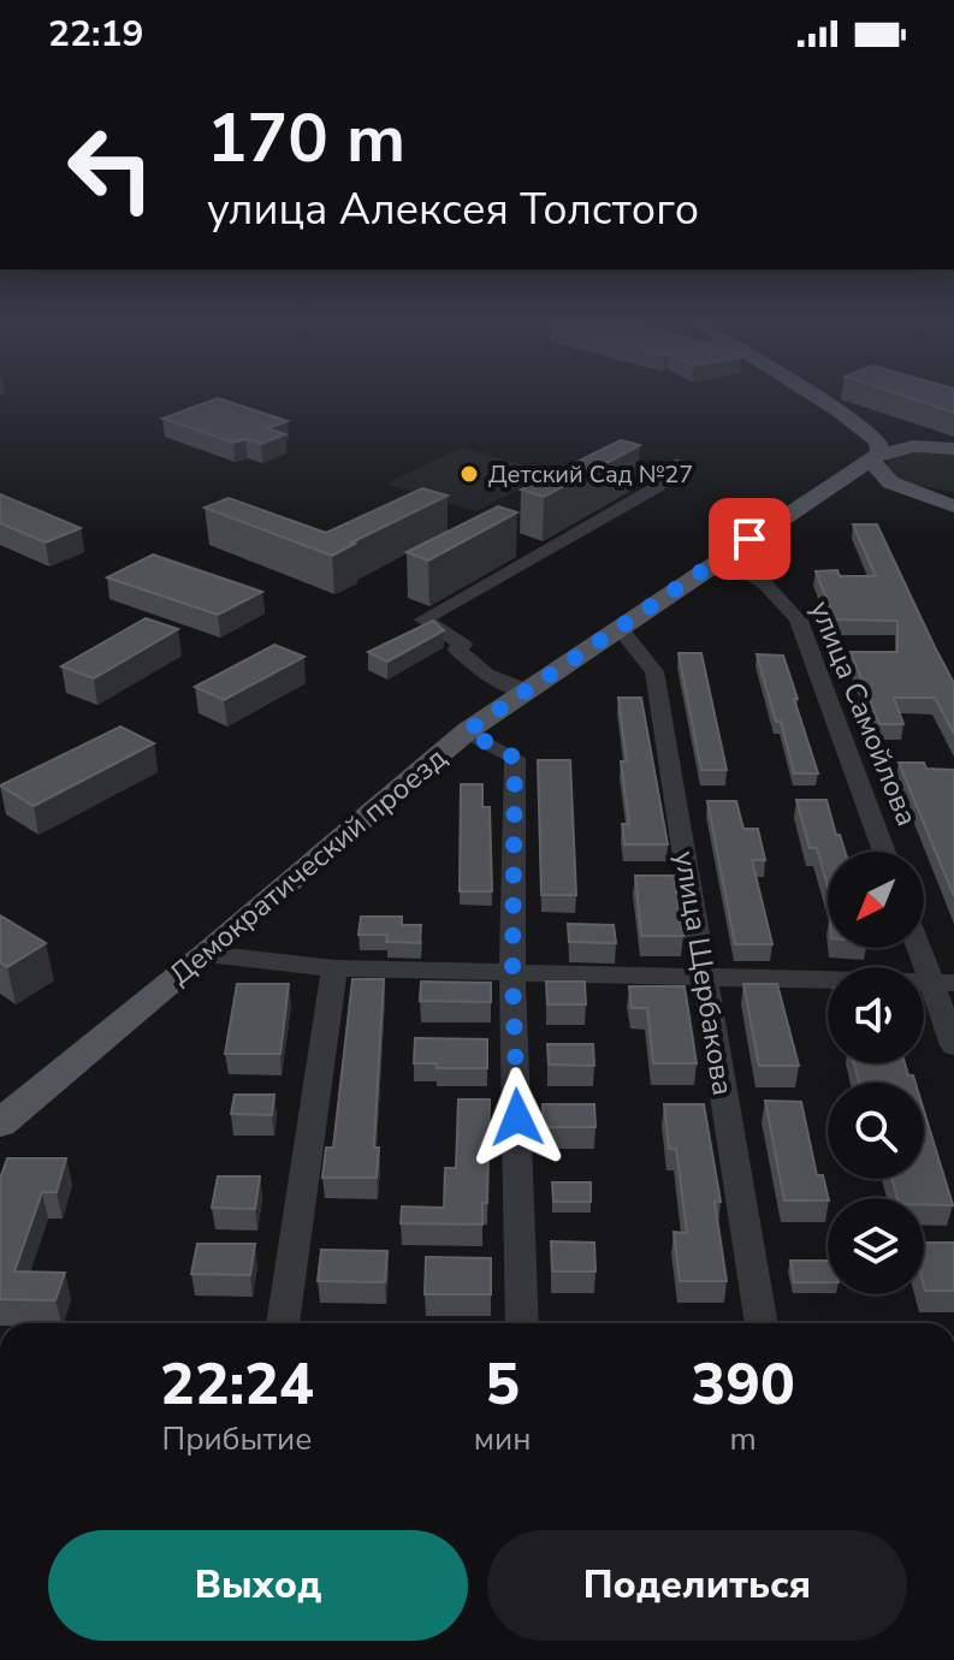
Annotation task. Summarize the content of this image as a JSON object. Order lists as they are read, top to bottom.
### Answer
{
  "streets": {
    "main road": ["Демократический проезд"],
    "street": ["улица Самойлова", "улица Щербакова"]
  },
  "crossings": [
    ["улица Самойлова", "Демократический проезд"],
    ["Демократический проезд", "улица Щербакова"]
  ],
  "places": ["Детский Сад №27"],
  "north": "bottom left",
  "page": {
    "status": "22:19",
    "turn": ["170 m", "улица Алексея Толстого"],
    "eta": [
      "22:24",
      "Прибытие",
      "5",
      "мин",
      "390",
      "m"
    ],
    "buttons": ["Выход", "Поделиться"]
  }
}
